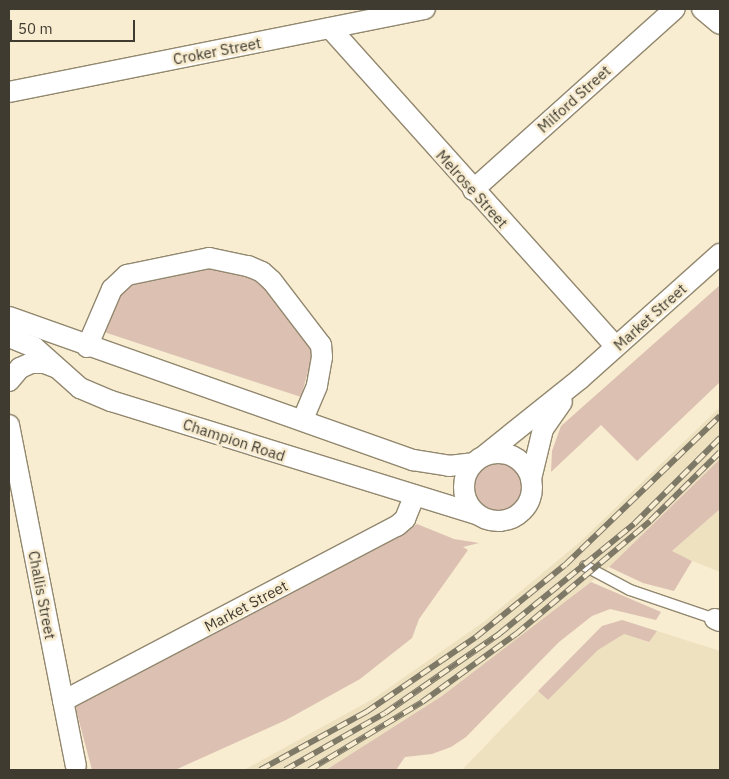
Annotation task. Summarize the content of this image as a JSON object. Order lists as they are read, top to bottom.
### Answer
{
  "streets": {
    "street": [
      "Croker Street",
      "Milford Street",
      "Melrose Street",
      "Market Street",
      "Champion Road",
      "Challis Street"
    ]
  },
  "crossings": [
    ["Croker Street", "Melrose Street"],
    ["Milford Street", "Melrose Street"],
    ["Melrose Street", "Market Street"],
    ["Market Street", "Champion Road"],
    ["Market Street", "Challis Street"]
  ],
  "scale_bar": "50 m"
}
